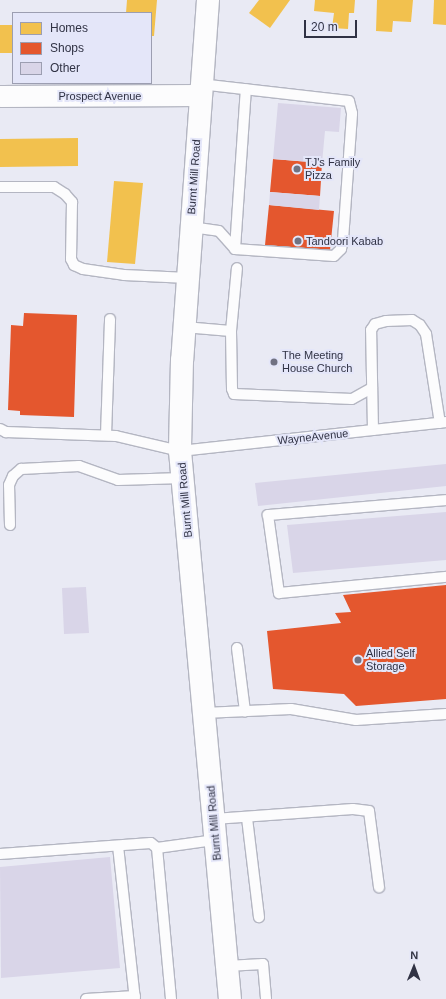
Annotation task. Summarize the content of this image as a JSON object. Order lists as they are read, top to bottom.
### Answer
{
  "streets": {
    "main road": ["Burnt Mill Road"],
    "street": ["Prospect Avenue"],
    "lane": ["WayneAvenue"]
  },
  "crossings": [
    ["Prospect Avenue", "Burnt Mill Road"],
    ["Burnt Mill Road", "WayneAvenue"]
  ],
  "places": [
    "TJ's Family Pizza",
    "Tandoori Kabab",
    "The Meeting House Church",
    "Allied Self Storage"
  ],
  "legend": ["Homes", "Shops", "Other"],
  "scale_bar": "20 m",
  "north": "top"
}
